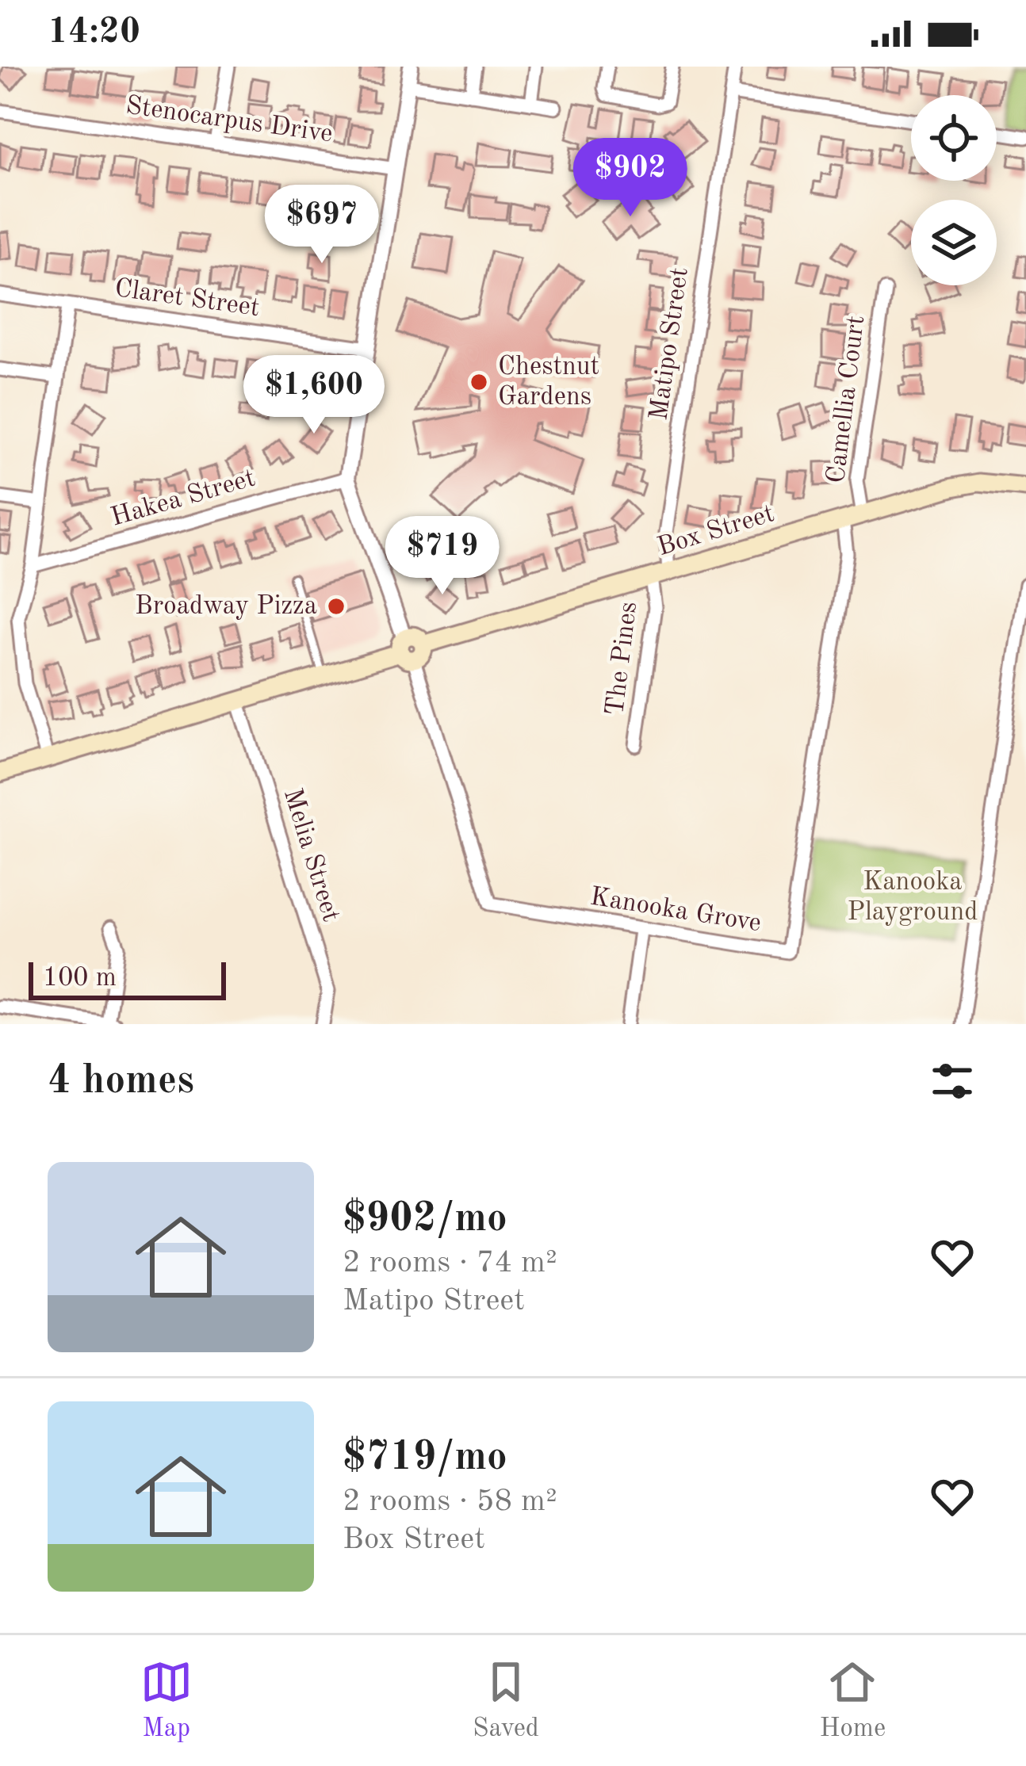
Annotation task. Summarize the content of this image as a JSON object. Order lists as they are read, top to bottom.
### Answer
{
  "streets": {
    "main road": ["Box Street"],
    "street": [
      "Stenocarpus Drive",
      "Claret Street",
      "Matipo Street",
      "Camellia Court",
      "Hakea Street",
      "The Pines",
      "Melia Street",
      "Kanooka Grove"
    ]
  },
  "crossings": [
    ["Matipo Street", "Box Street"],
    ["Matipo Street", "The Pines"],
    ["Camellia Court", "Box Street"],
    ["Box Street", "The Pines"],
    ["Box Street", "Melia Street"],
    ["Box Street", "Kanooka Grove"]
  ],
  "parks": ["Kanooka Playground"],
  "places": ["Chestnut Gardens", "Broadway Pizza"],
  "scale_bar": "100 m",
  "page": {
    "status": "14:20",
    "price": [
      "$902",
      "$697",
      "$1,600",
      "$719"
    ],
    "scale": "100 m",
    "heading": "4 homes",
    "list": [
      {
        "name": "$902/mo",
        "note": "2 rooms · 74 m² · Matipo Street"
      },
      {
        "name": "$719/mo",
        "note": "2 rooms · 58 m² · Box Street"
      }
    ],
    "tabs": ["Map", "Saved", "Home"]
  }
}
